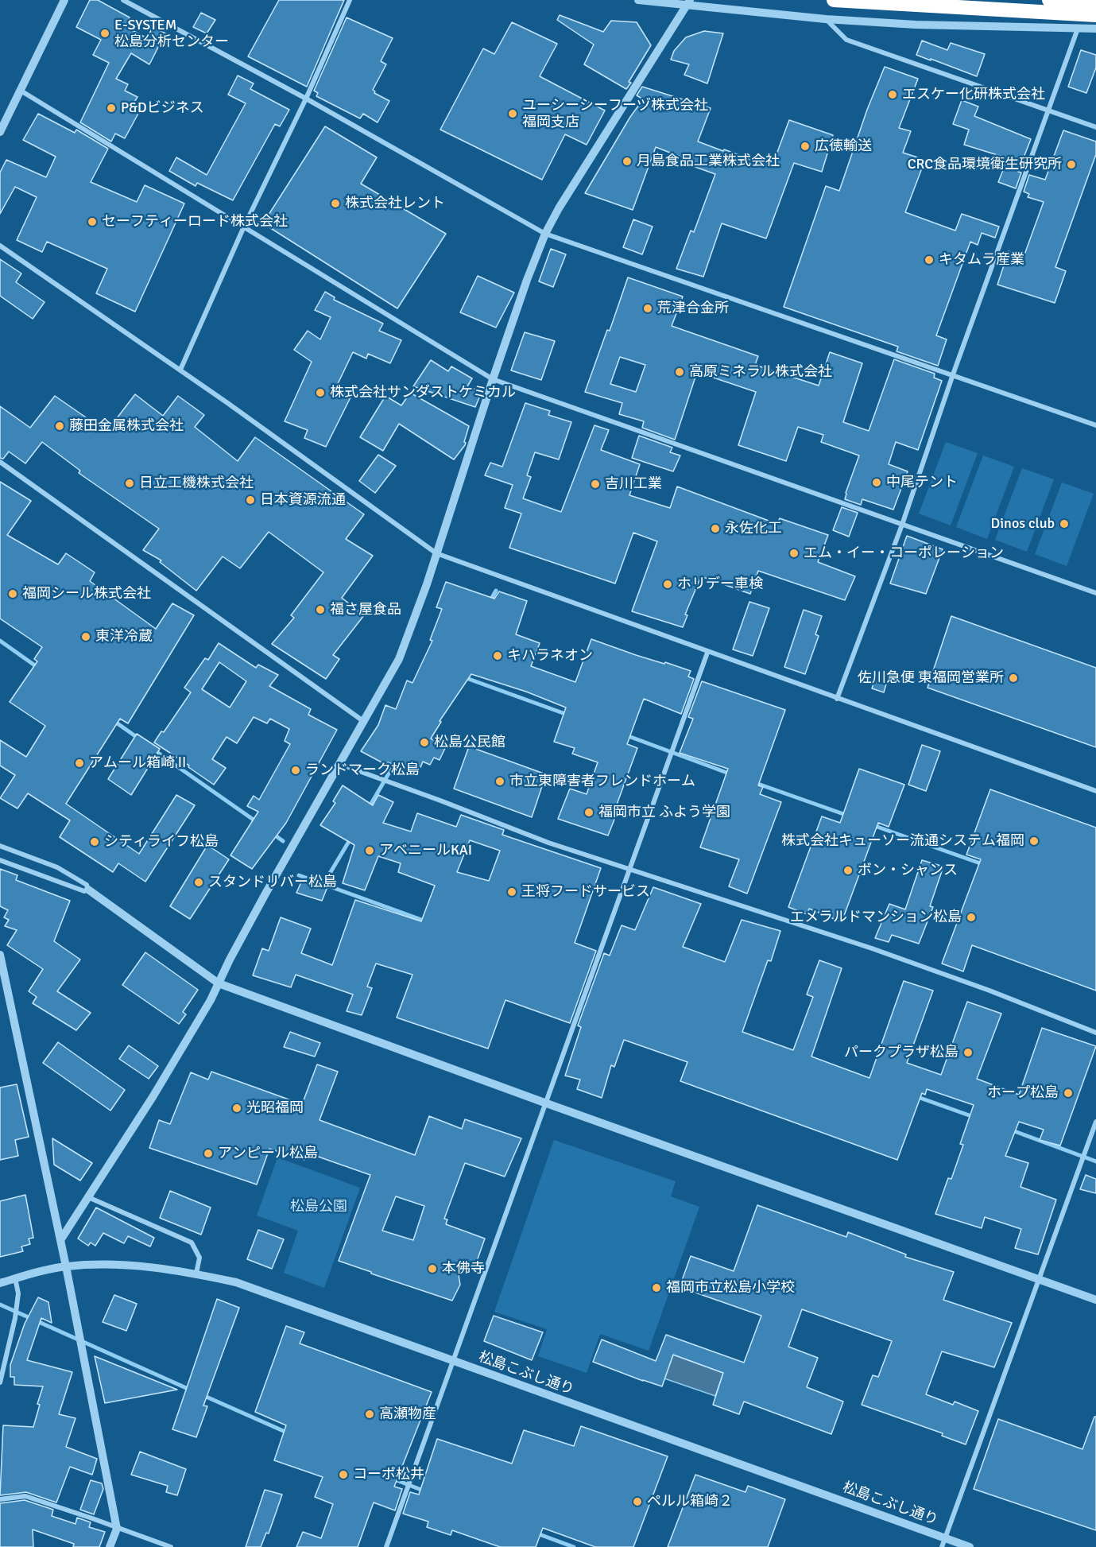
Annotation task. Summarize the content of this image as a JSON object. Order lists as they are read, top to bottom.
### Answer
{
  "streets": {
    "street": ["松島こぶし通り"]
  },
  "parks": ["松島公園"],
  "places": [
    "E-SYSTEM 松島分析センター",
    "エスケー化研株式会社",
    "P&Dビジネス",
    "ユーシーシーフーヅ株式会社 福岡支店",
    "広徳輸送",
    "月島食品工業株式会社",
    "CRC食品環境衛生研究所",
    "株式会社レント",
    "セーフティーロード株式会社",
    "キタムラ産業",
    "荒津合金所",
    "高原ミネラル株式会社",
    "株式会社サンダストケミカル",
    "藤田金属株式会社",
    "中尾テント",
    "日立工機株式会社",
    "吉川工業",
    "日本資源流通",
    "Dinos club",
    "永佐化工",
    "エム・イー・コーポレーション",
    "ホリデー車検",
    "福岡シール株式会社",
    "福さ屋食品",
    "東洋冷蔵",
    "キハラネオン",
    "佐川急便 東福岡営業所",
    "松島公民館",
    "アムール箱崎Ⅱ",
    "ランドマーク松島",
    "市立東障害者フレンドホーム",
    "福岡市立 ふよう学園",
    "株式会社キューソー流通システム福岡",
    "シティライフ松島",
    "アベニールKAI",
    "ボン・シャンス",
    "スタンドリバー松島",
    "王将フードサービス",
    "エメラルドマンション松島",
    "パークプラザ松島",
    "ホープ松島",
    "光昭福岡",
    "アンピール松島",
    "本佛寺",
    "福岡市立松島小学校",
    "高瀬物産",
    "コーポ松井",
    "ペルル箱崎２"
  ]
}
